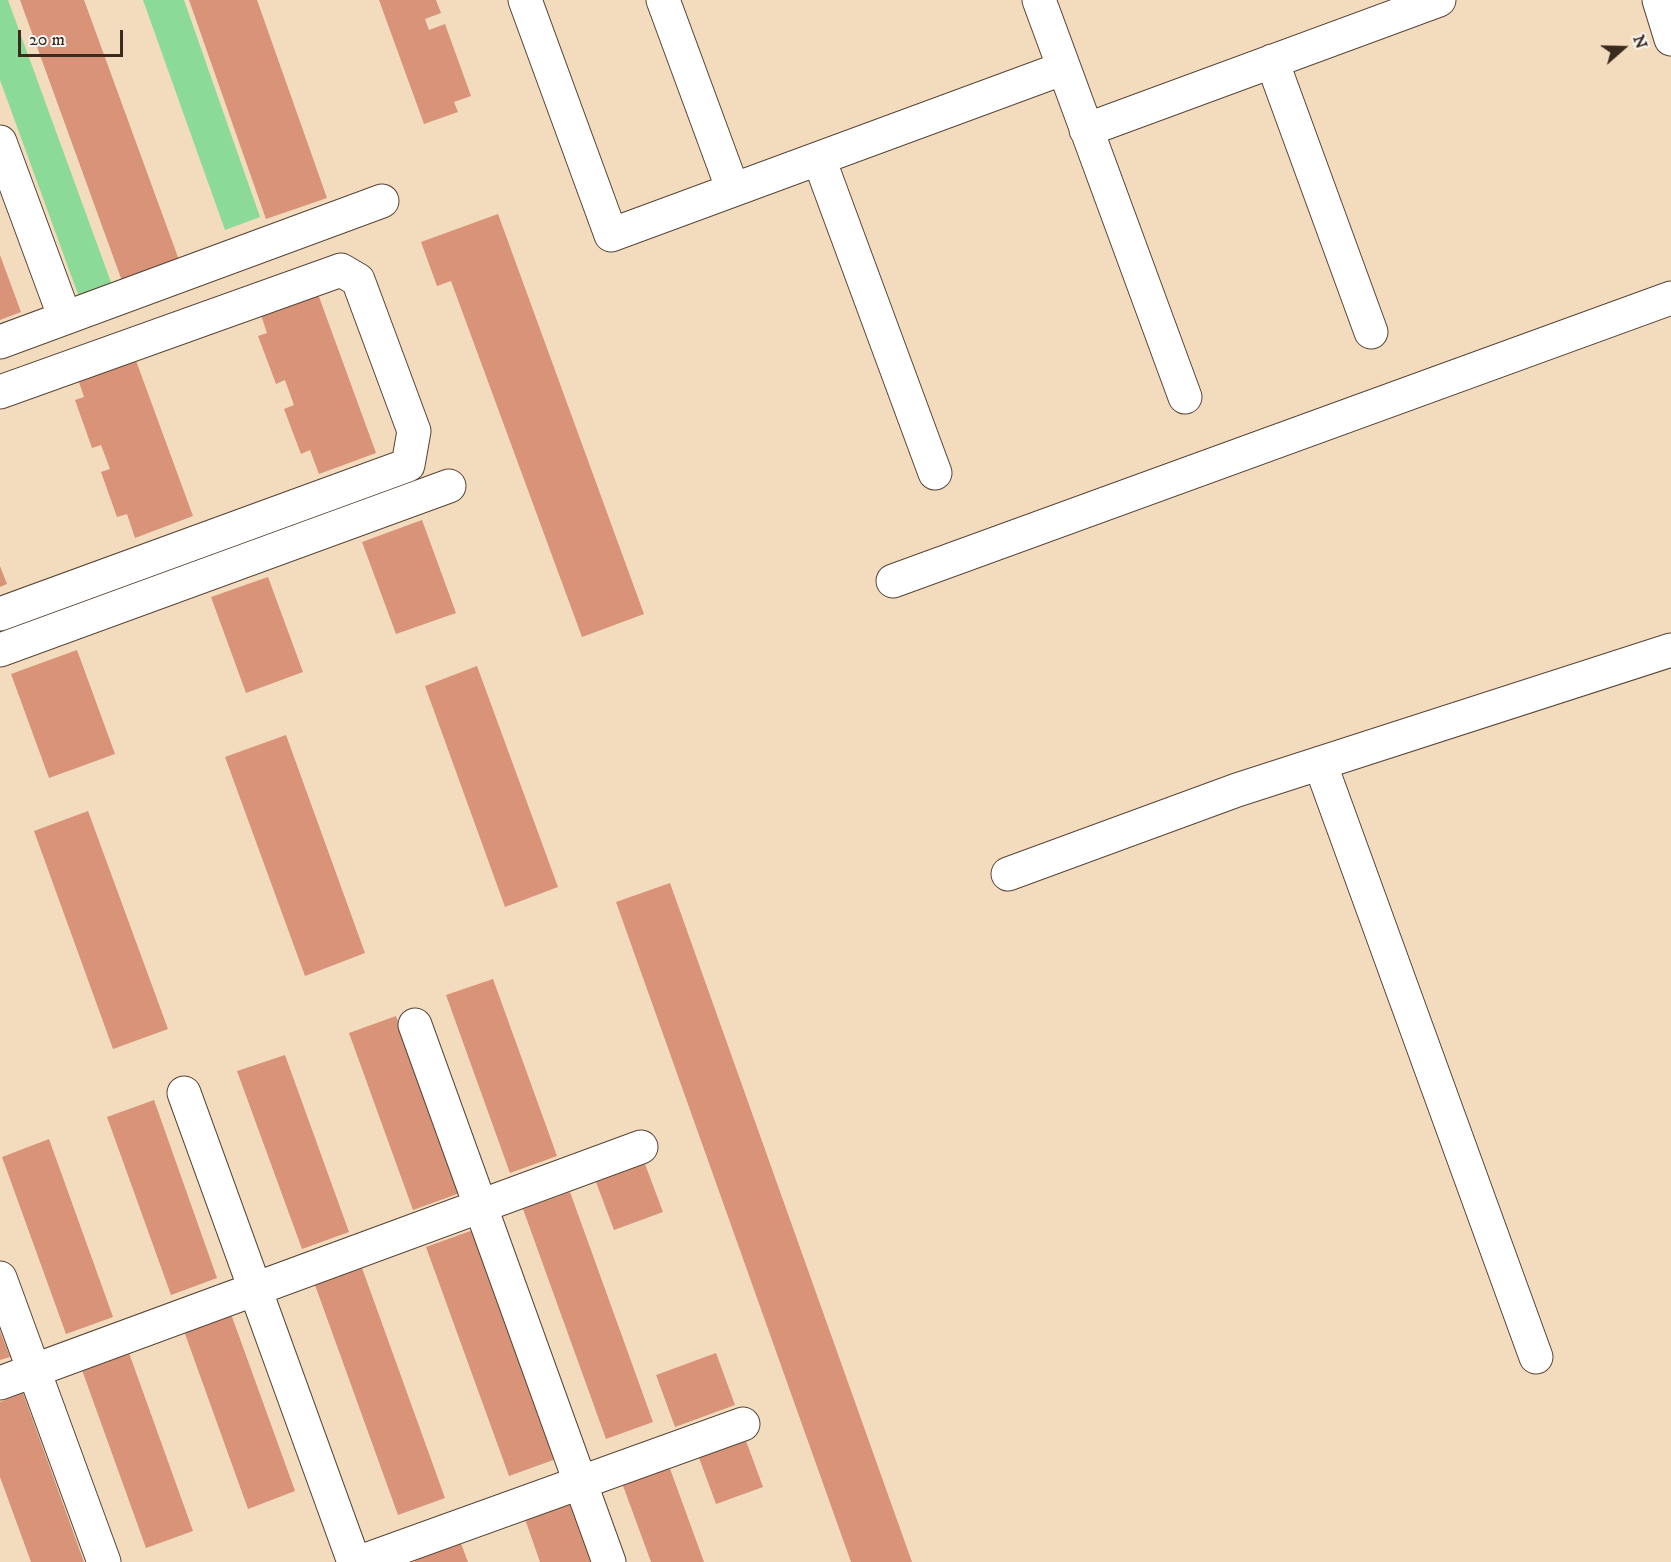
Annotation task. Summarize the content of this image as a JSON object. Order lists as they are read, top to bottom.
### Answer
{
  "scale_bar": "20 m",
  "north": "right"
}
